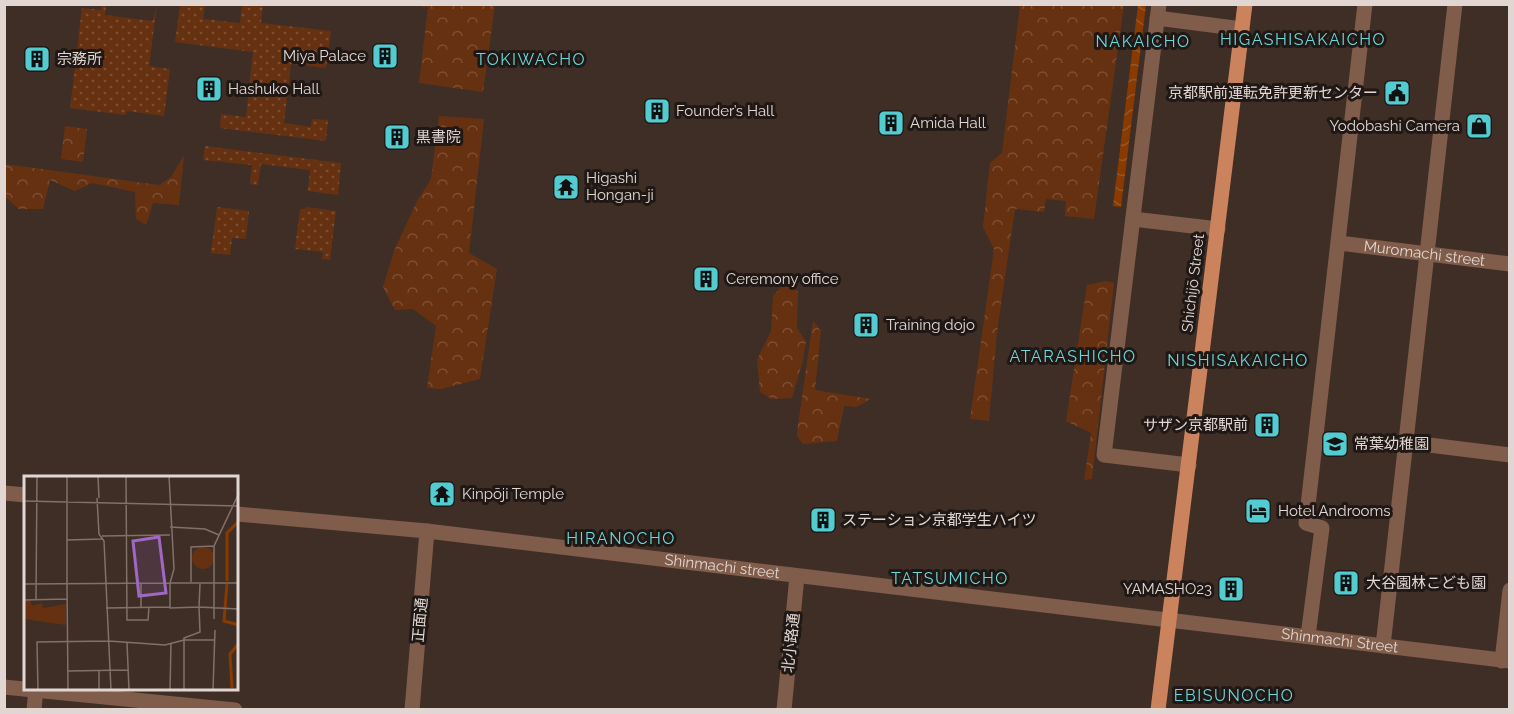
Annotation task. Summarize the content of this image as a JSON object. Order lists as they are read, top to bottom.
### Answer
{
  "streets": {
    "main road": ["Shichijō Street"],
    "street": [
      "Muromachi street",
      "Shinmachi street",
      "正面通",
      "Shinmachi Street",
      "北小路通"
    ]
  },
  "crossings": [
    ["Shichijō Street", "Shinmachi street"],
    ["Shichijō Street", "Shinmachi Street"],
    ["Shinmachi street", "正面通"],
    ["Shinmachi street", "Shinmachi Street"],
    ["Shinmachi street", "北小路通"]
  ],
  "districts": [
    "HIGASHISAKAICHO",
    "NAKAICHO",
    "TOKIWACHO",
    "ATARASHICHO",
    "NISHISAKAICHO",
    "HIRANOCHO",
    "TATSUMICHO",
    "EBISUNOCHO"
  ],
  "places": {
    "building": [
      "Miya Palace",
      "宗務所",
      "Hashuko Hall",
      "Founder’s Hall",
      "Amida Hall",
      "黒書院",
      "Ceremony office",
      "Training dojo",
      "サザン京都駅前",
      "ステーション京都学生ハイツ",
      "大谷園林こども園",
      "YAMASHO23"
    ],
    "public building": ["京都駅前運転免許更新センター"],
    "shop": ["Yodobashi Camera"],
    "temple": ["Higashi Hongan-ji", "Kinpōji Temple"],
    "school or university": ["常葉幼稚園"],
    "hotel": ["Hotel Androoms"]
  }
}
